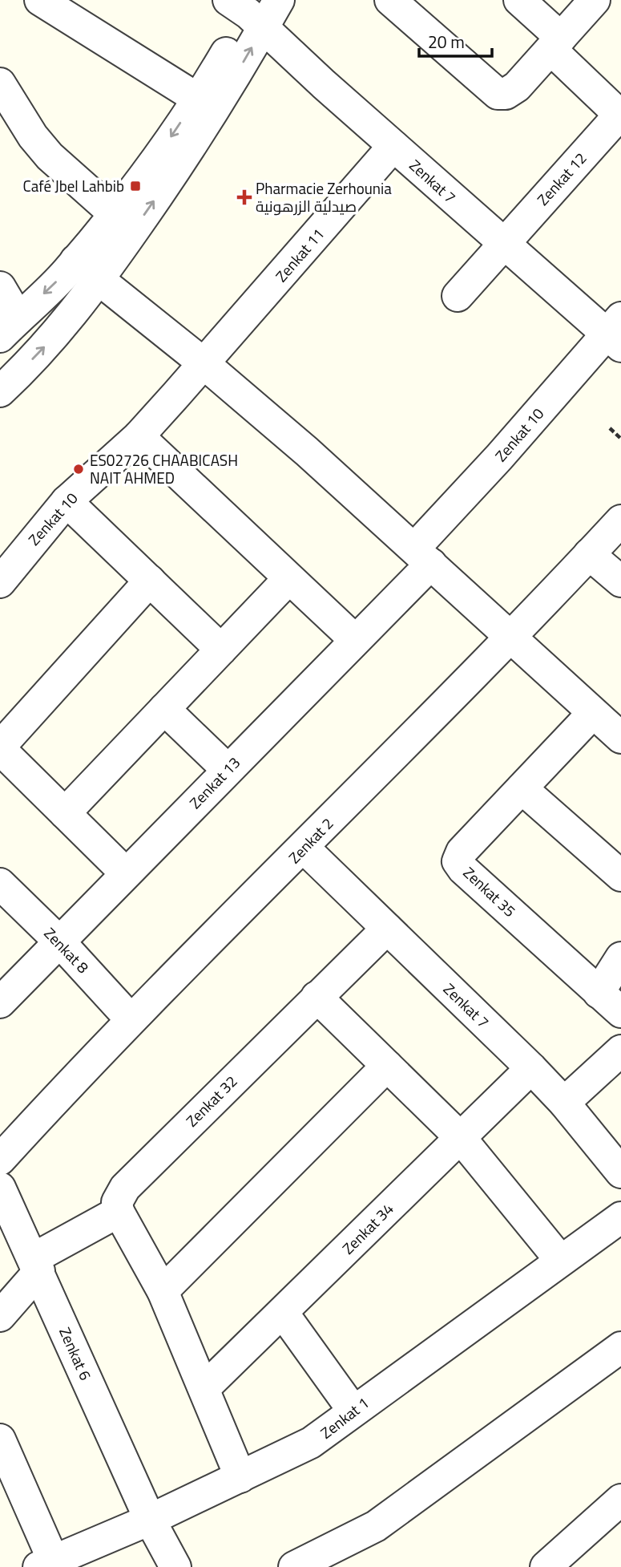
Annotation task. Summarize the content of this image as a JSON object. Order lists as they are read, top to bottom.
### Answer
{
  "streets": {
    "street": [
      "Zenkat 12",
      "Zenkat 7",
      "Zenkat 11",
      "Zenkat 10",
      "Zenkat 13",
      "Zenkat 2",
      "Zenkat 35",
      "Zenkat 8",
      "Zenkat 32",
      "Zenkat 34",
      "Zenkat 6",
      "Zenkat 1"
    ]
  },
  "crossings": [
    ["Zenkat 12", "Zenkat 7"],
    ["Zenkat 7", "Zenkat 11"],
    ["Zenkat 7", "Zenkat 10"],
    ["Zenkat 7", "Zenkat 2"],
    ["Zenkat 7", "Zenkat 32"],
    ["Zenkat 7", "Zenkat 34"],
    ["Zenkat 11", "Zenkat 10"],
    ["Zenkat 10", "Zenkat 13"],
    ["Zenkat 13", "Zenkat 8"],
    ["Zenkat 2", "Zenkat 8"],
    ["Zenkat 6", "Zenkat 1"]
  ],
  "places": {
    "transit": ["Café Jbel Lahbib"],
    "health": ["Pharmacie Zerhounia صيدلية الزرهونية"],
    "other": ["ES02726 CHAABICASH NAIT AHMED"]
  },
  "scale_bar": "20 m"
}
